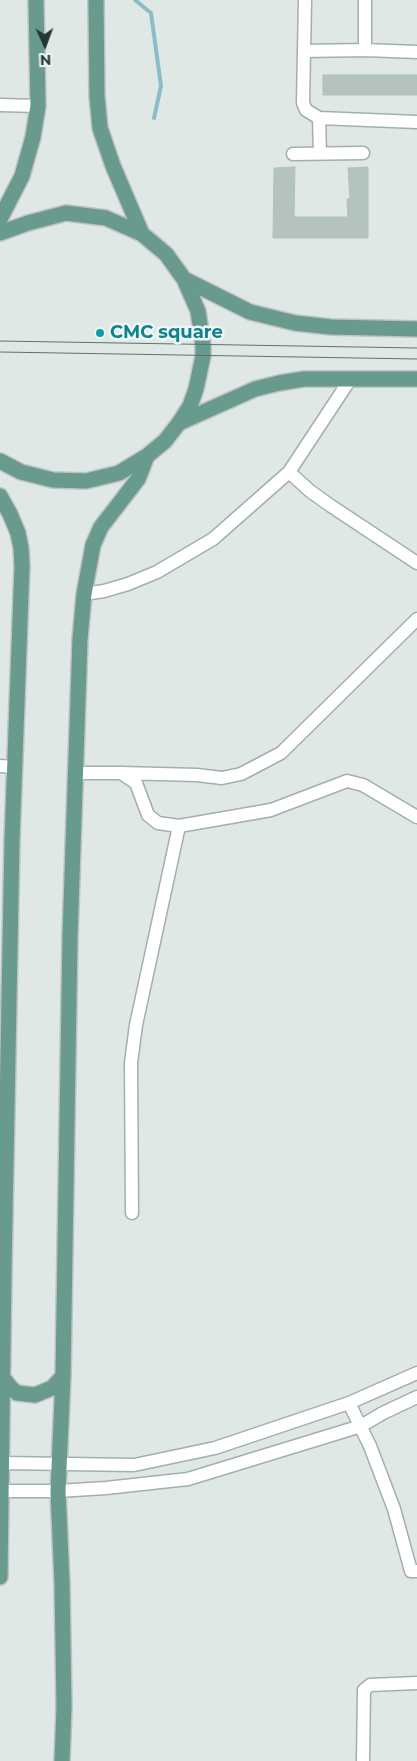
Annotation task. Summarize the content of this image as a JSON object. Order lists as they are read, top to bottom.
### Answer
{
  "places": ["CMC square"],
  "north": "bottom"
}
